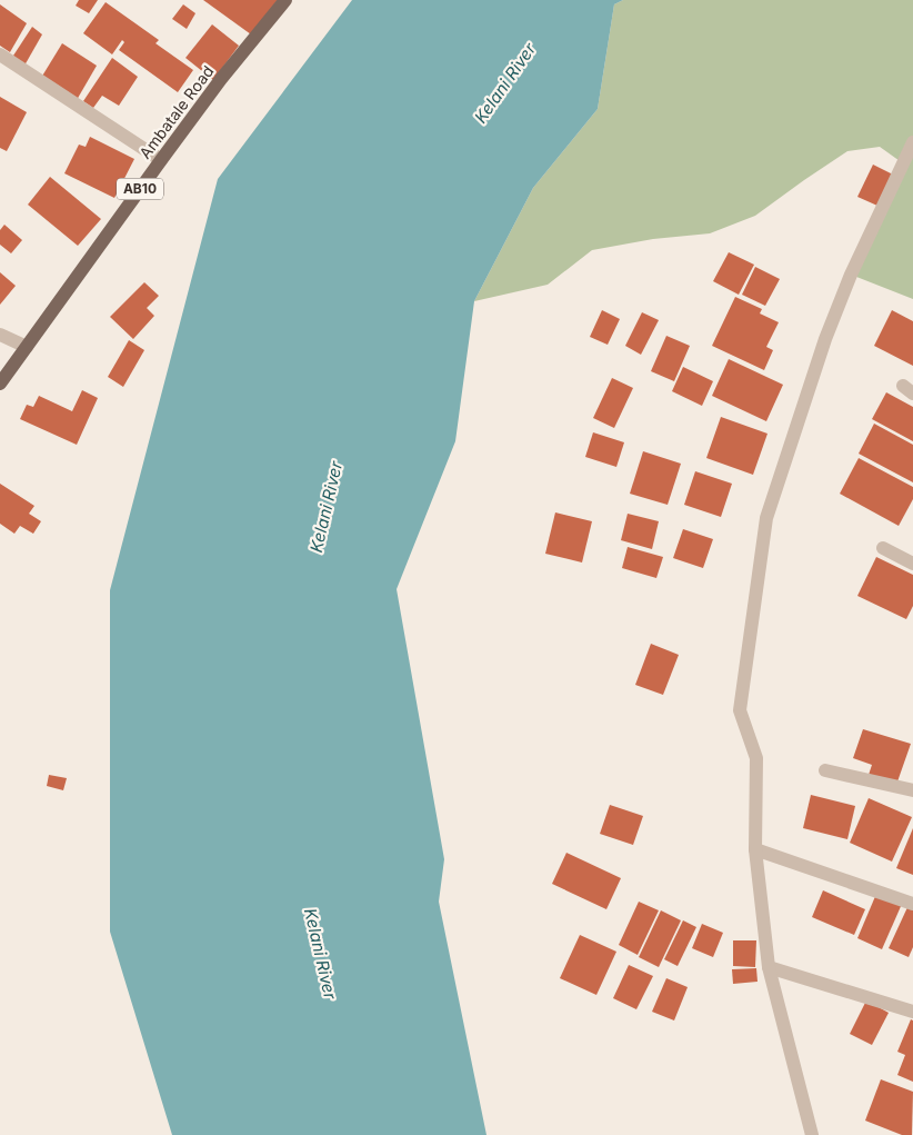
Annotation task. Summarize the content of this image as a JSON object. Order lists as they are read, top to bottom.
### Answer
{
  "streets": {
    "main road": ["Ambatale Road", "AB10"]
  },
  "water": ["Kelani River"]
}
